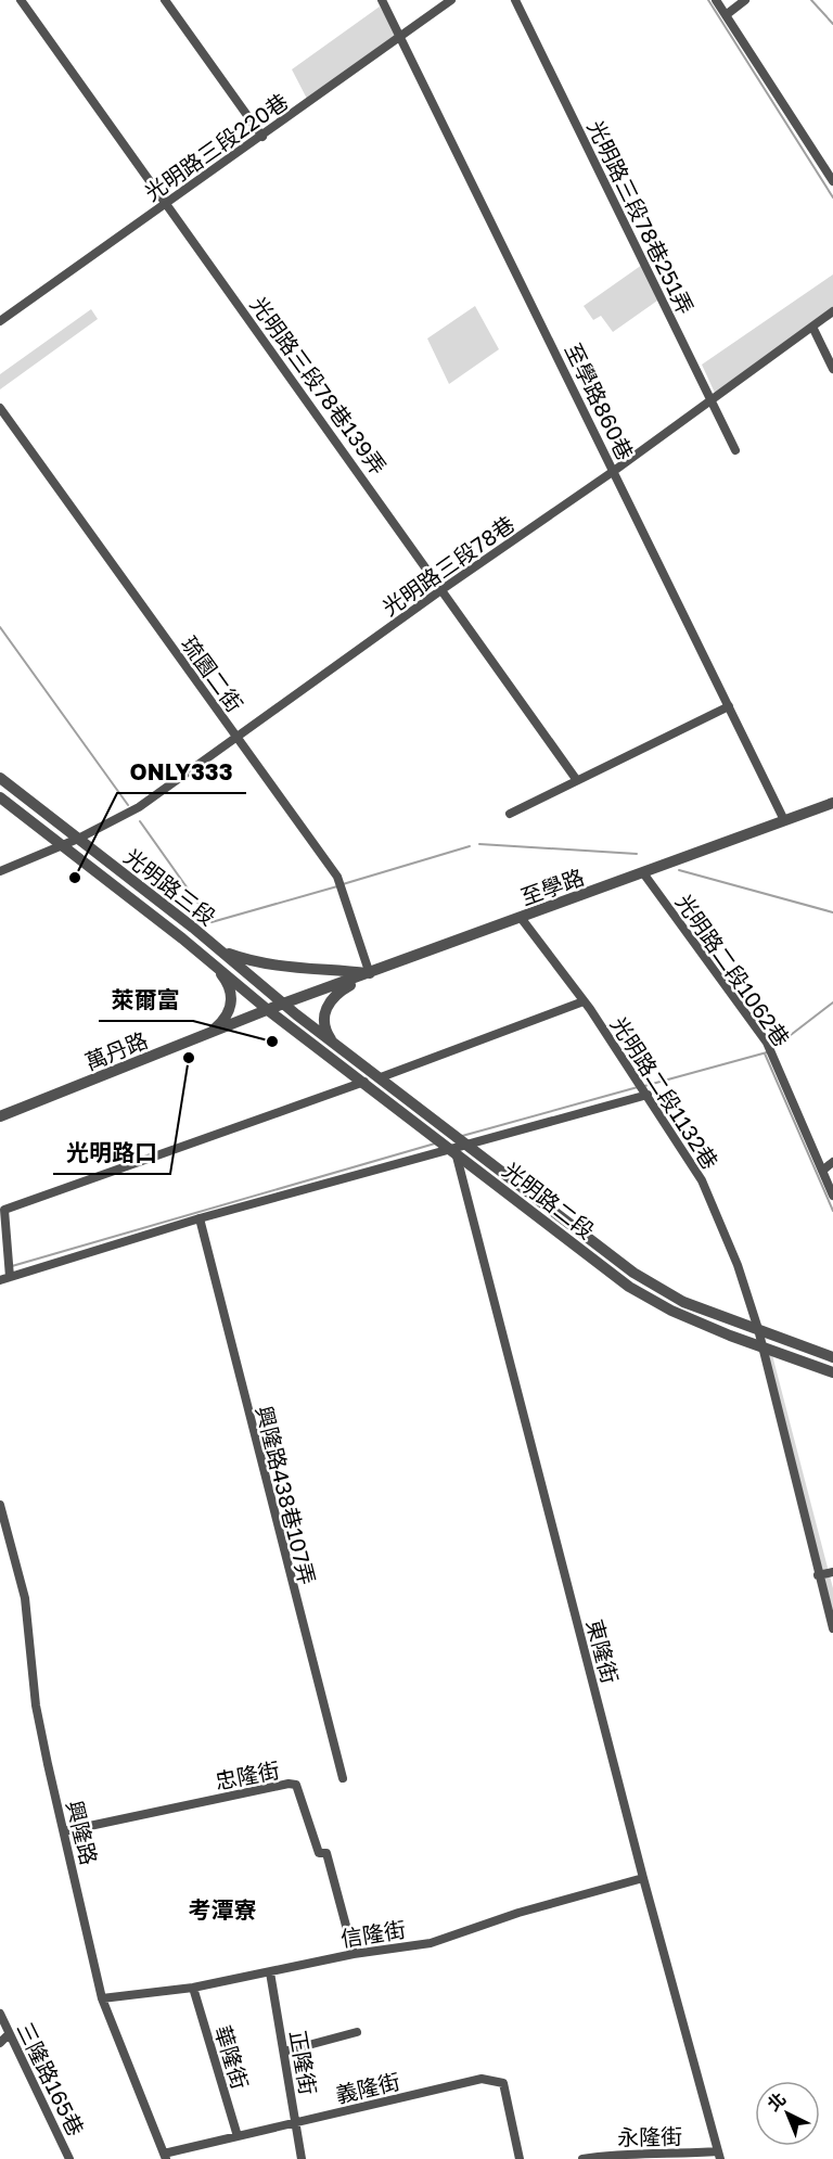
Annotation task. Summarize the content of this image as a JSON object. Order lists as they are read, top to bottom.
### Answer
{
  "streets": {
    "street": [
      "光明路三段220巷",
      "光明路三段78巷251弄",
      "光明路三段78巷139弄",
      "至學路860巷",
      "光明路三段78巷",
      "琉園二街",
      "光明路三段",
      "至學路",
      "光明路二段1062巷",
      "萬丹路",
      "光明路二段1132巷",
      "光明路二段",
      "興隆路438巷107弄",
      "東隆街",
      "忠隆街",
      "興隆路",
      "信隆街",
      "華隆街",
      "正隆街",
      "三隆路165巷",
      "義隆街",
      "永隆街"
    ]
  },
  "crossings": [
    ["光明路三段220巷", "光明路三段78巷139弄"],
    ["光明路三段220巷", "至學路860巷"],
    ["光明路三段78巷251弄", "光明路三段78巷"],
    ["光明路三段78巷139弄", "光明路三段78巷"],
    ["至學路860巷", "光明路三段78巷"],
    ["至學路860巷", "至學路"],
    ["光明路三段78巷", "琉園二街"],
    ["光明路三段78巷", "光明路三段"],
    ["琉園二街", "至學路"],
    ["光明路三段", "至學路"],
    ["光明路三段", "萬丹路"],
    ["光明路三段", "光明路二段"],
    ["至學路", "光明路二段1062巷"],
    ["至學路", "萬丹路"],
    ["至學路", "光明路二段1132巷"],
    ["至學路", "光明路二段"],
    ["萬丹路", "光明路二段"],
    ["光明路二段1132巷", "光明路二段"],
    ["光明路二段", "東隆街"],
    ["東隆街", "信隆街"],
    ["東隆街", "永隆街"],
    ["忠隆街", "興隆路"],
    ["忠隆街", "信隆街"],
    ["興隆路", "信隆街"],
    ["興隆路", "義隆街"],
    ["信隆街", "華隆街"],
    ["信隆街", "正隆街"],
    ["華隆街", "義隆街"],
    ["正隆街", "義隆街"]
  ],
  "districts": ["考潭寮"],
  "places": ["ONLY333", "萊爾富", "光明路口"],
  "north": "top left"
}
